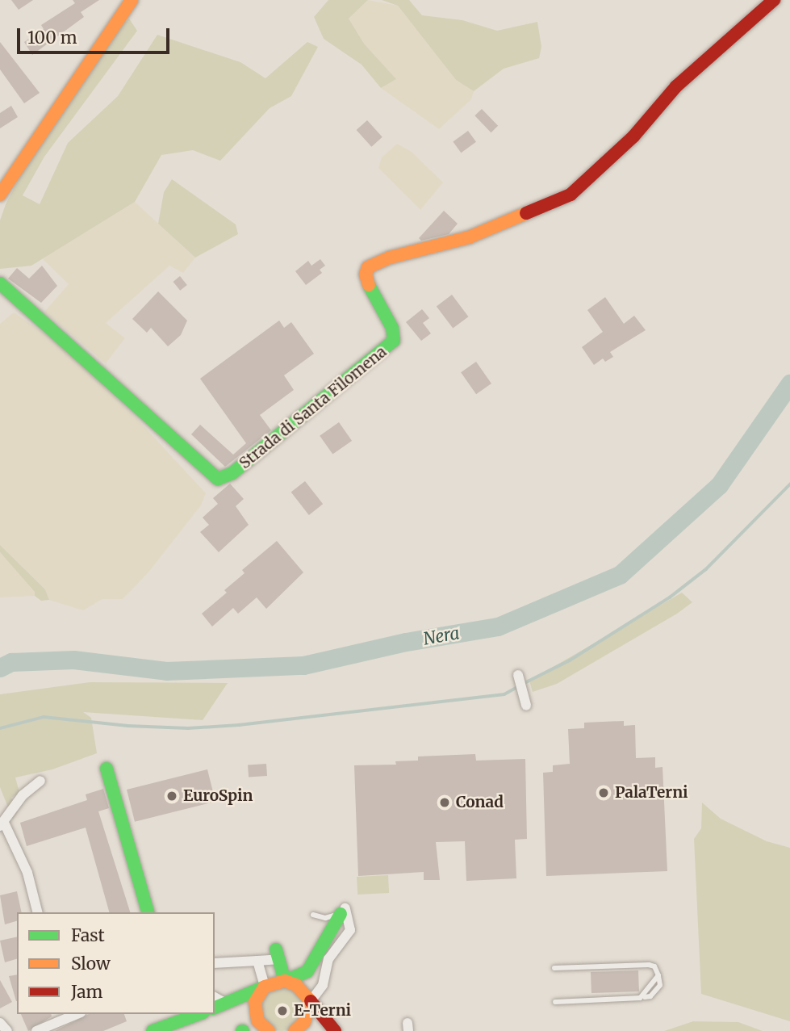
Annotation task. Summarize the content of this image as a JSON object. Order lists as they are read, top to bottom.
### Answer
{
  "streets": {
    "street": ["Strada di Santa Filomena"]
  },
  "water": ["Nera"],
  "places": [
    "PalaTerni",
    "EuroSpin",
    "Conad",
    "E-Terni"
  ],
  "legend": ["Fast", "Slow", "Jam"],
  "scale_bar": "100 m"
}
